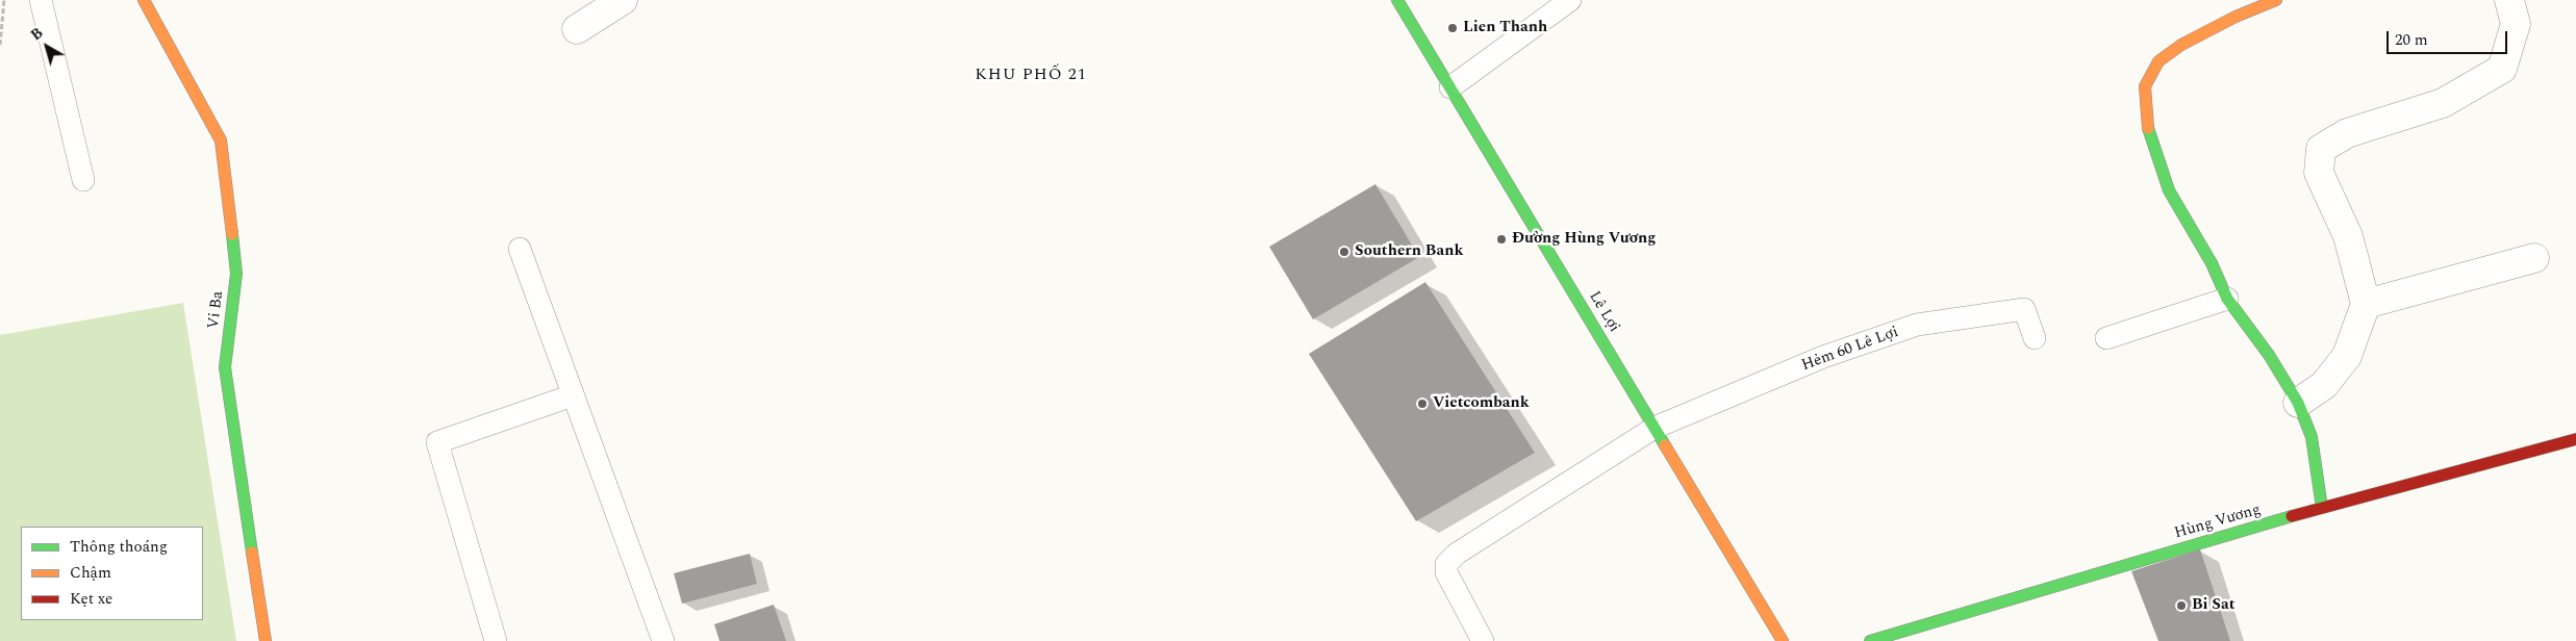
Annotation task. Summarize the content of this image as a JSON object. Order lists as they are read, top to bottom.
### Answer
{
  "streets": {
    "street": ["Vi Ba", "Lê Lợi", "Hùng Vương"],
    "lane": ["Hẻm 60 Lê Lợi"]
  },
  "crossings": [
    ["Lê Lợi", "Hẻm 60 Lê Lợi"]
  ],
  "districts": ["KHU PHỐ 21"],
  "places": [
    "Lien Thanh",
    "Đường Hùng Vương",
    "Southern Bank",
    "Vietcombank",
    "Bi Sat"
  ],
  "legend": ["Thông thoáng", "Chậm", "Kẹt xe"],
  "scale_bar": "20 m",
  "north": "top left"
}
